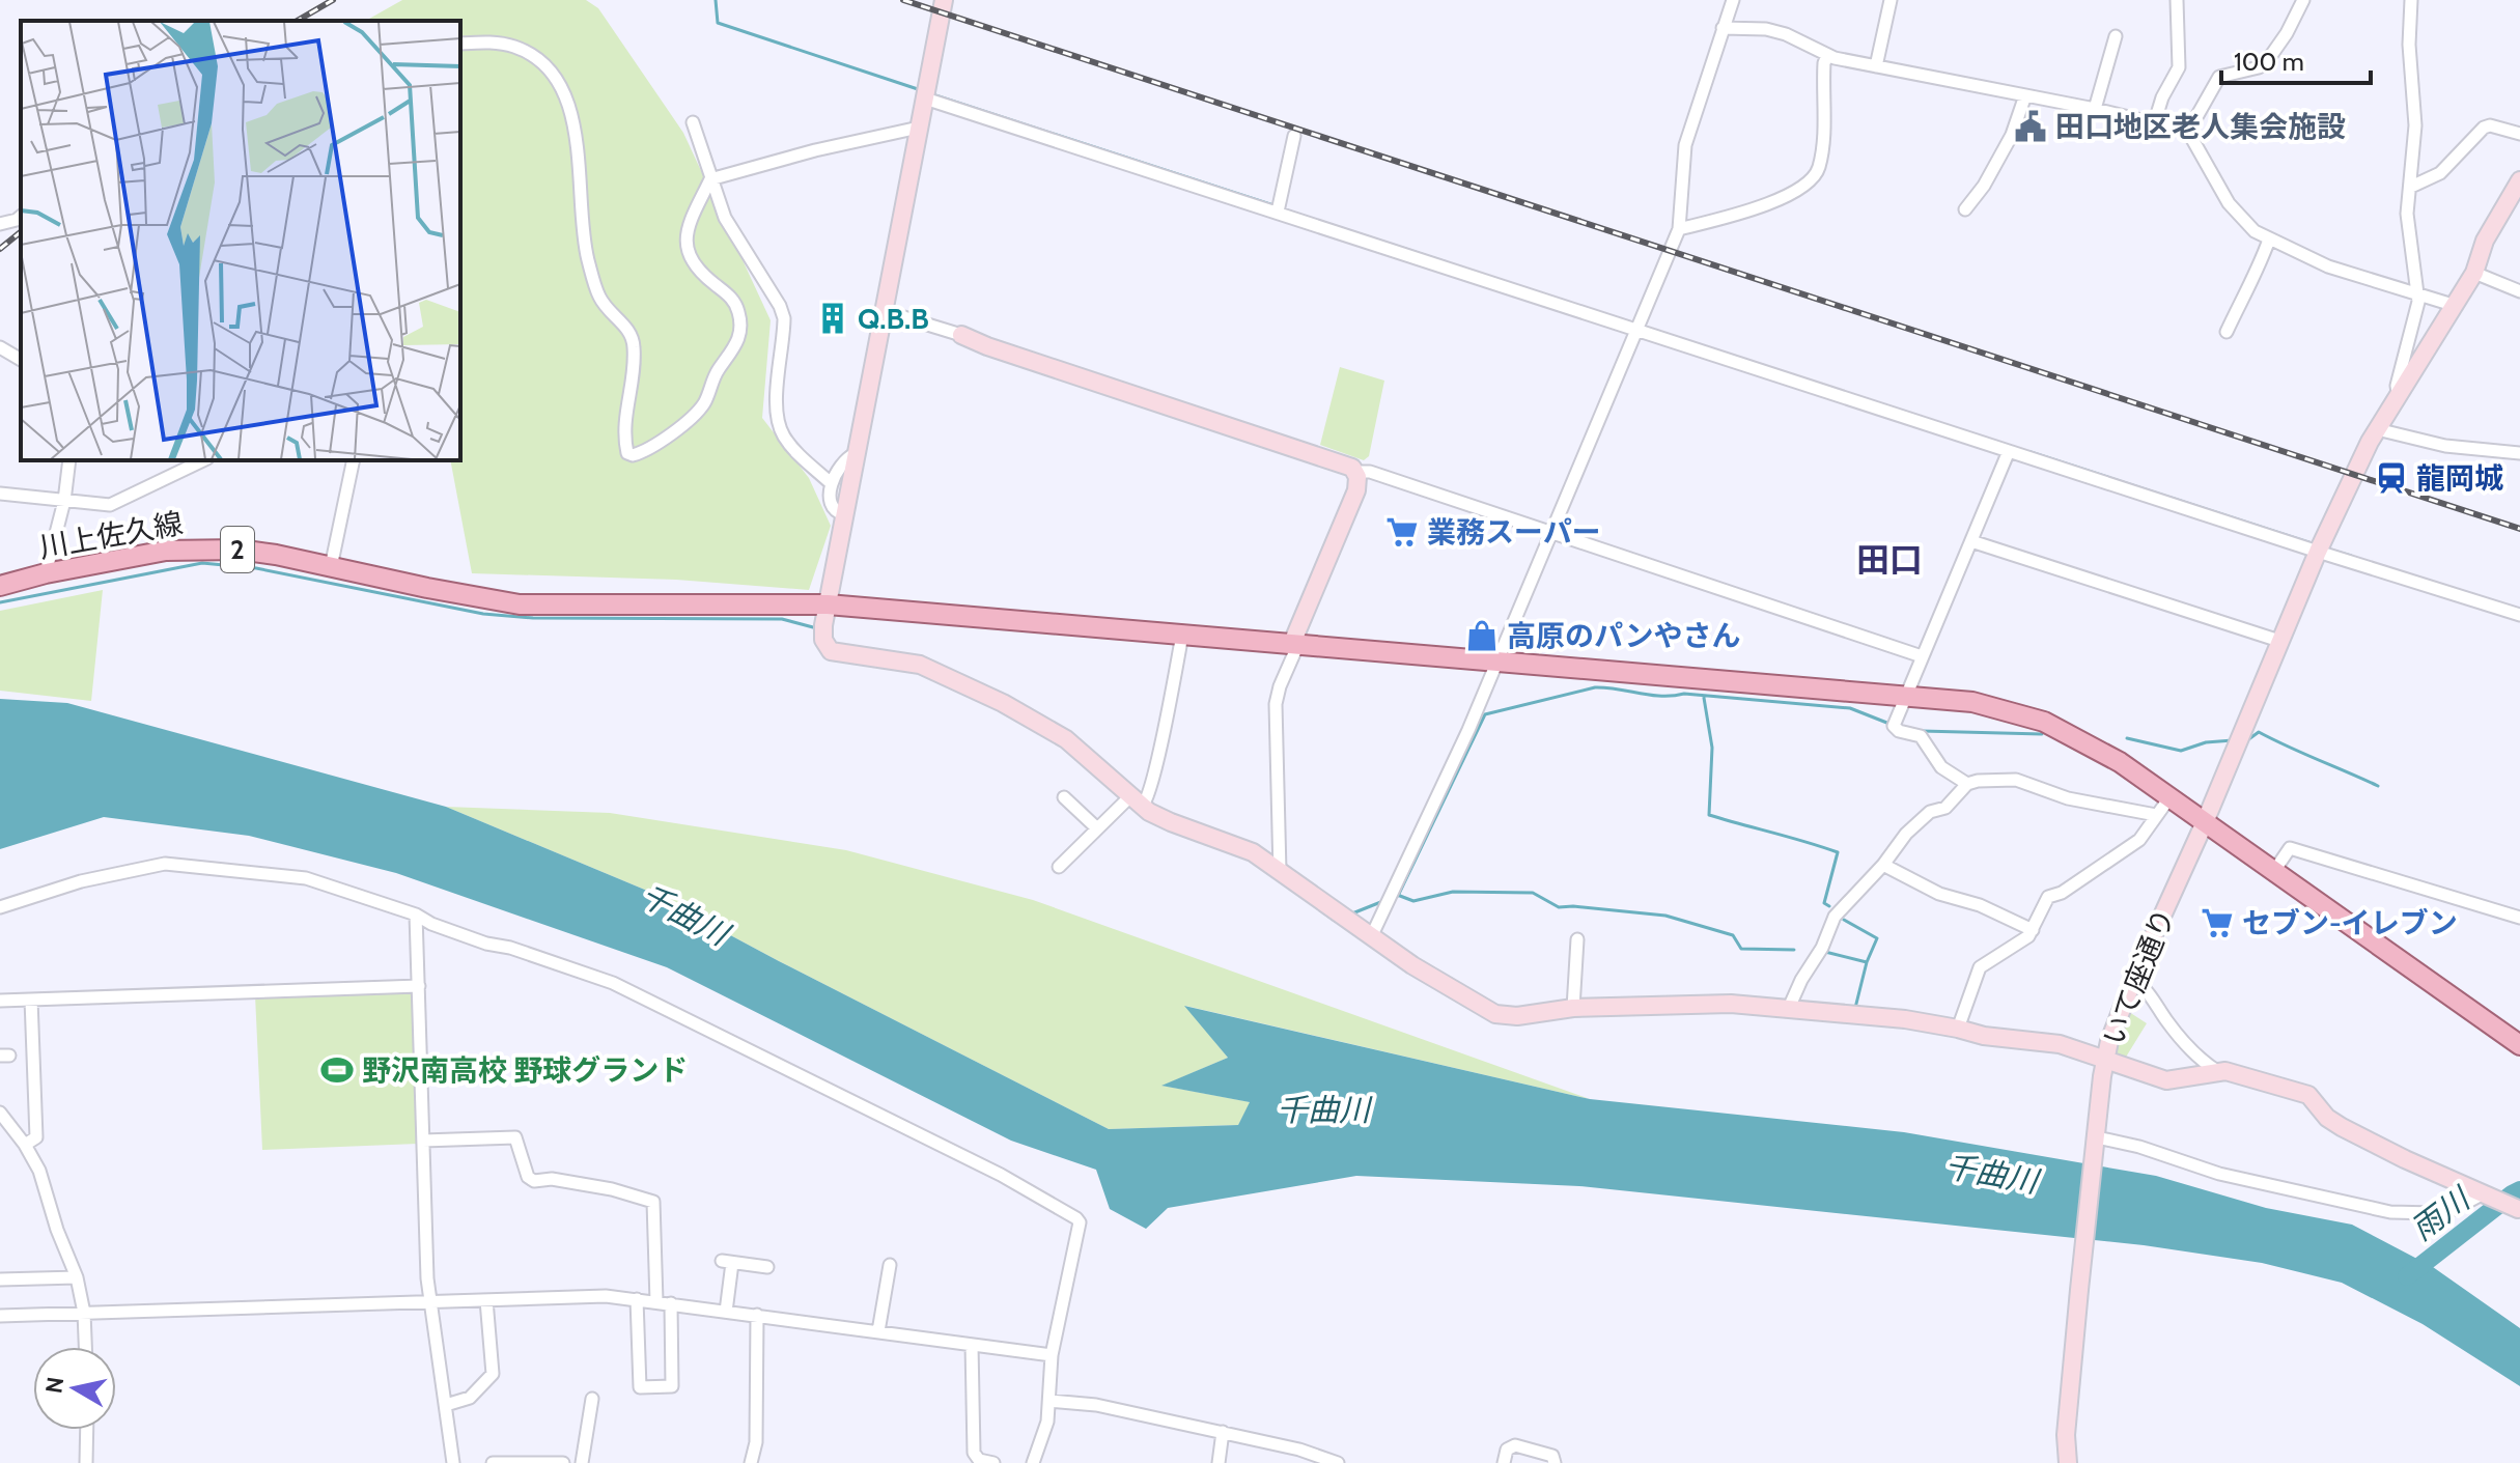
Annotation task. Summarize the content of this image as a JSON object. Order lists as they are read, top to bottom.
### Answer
{
  "streets": {
    "main road": ["川上佐久線", "2"],
    "street": ["いて座通り"]
  },
  "crossings": [
    ["川上佐久線", "2"],
    ["2", "いて座通り"]
  ],
  "districts": ["田口"],
  "water": ["千曲川", "雨川"],
  "places": {
    "public building": ["田口地区老人集会施設"],
    "building": ["Q.B.B"],
    "station": ["龍岡城"],
    "supermarket": ["業務スーパー", "セブン-イレブン"],
    "shop": ["高原のパンやさん"],
    "sports": ["野沢南高校 野球グランド"]
  },
  "scale_bar": "100 m",
  "north": "left"
}
